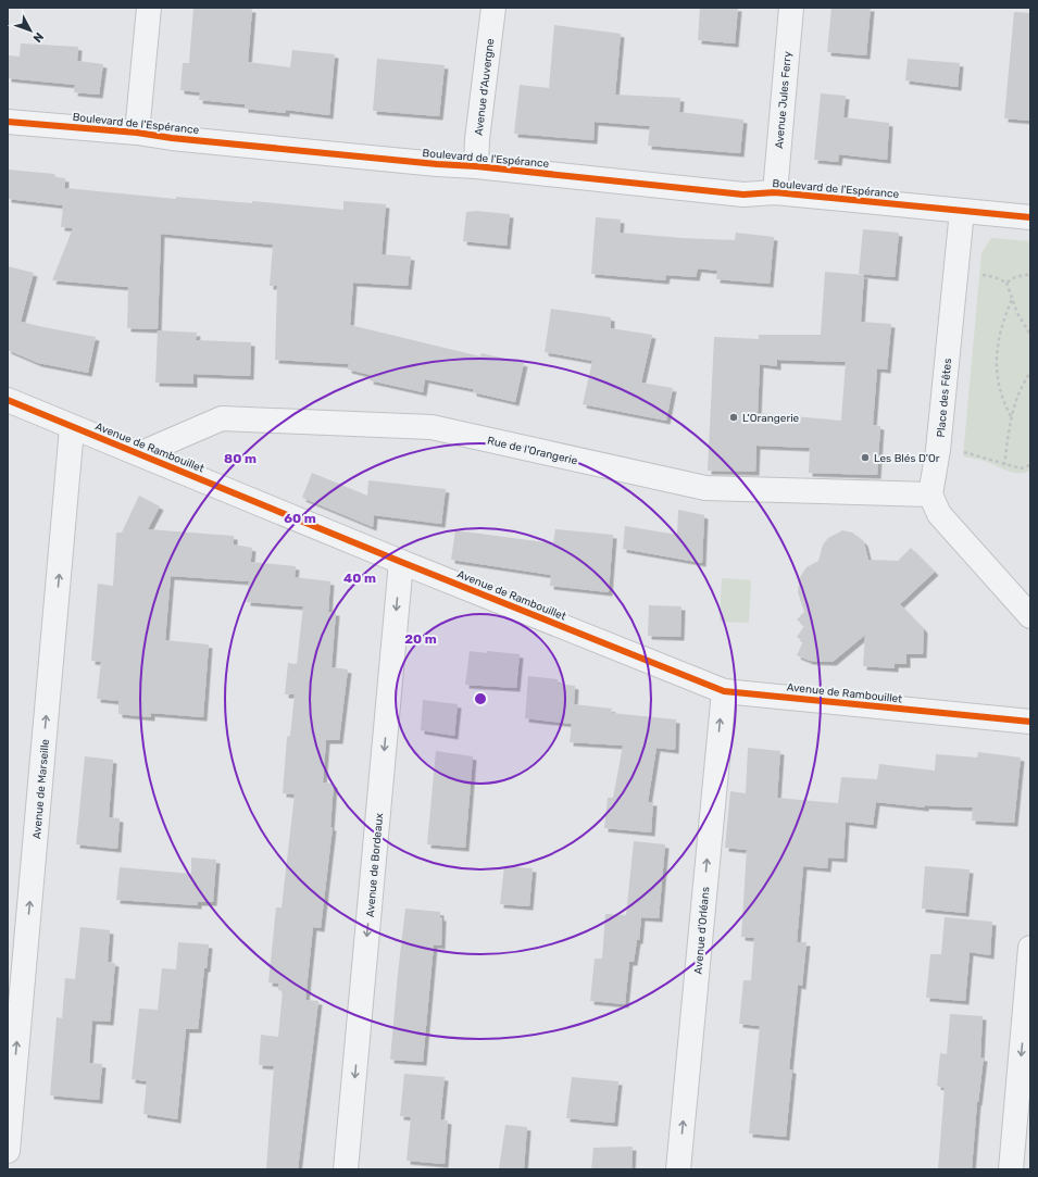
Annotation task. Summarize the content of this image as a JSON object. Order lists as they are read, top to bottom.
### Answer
{
  "streets": {
    "street": [
      "Avenue d'Auvergne",
      "Avenue Jules Ferry",
      "Boulevard de l'Espérance",
      "Place des Fêtes",
      "Avenue de Rambouillet",
      "Rue de l'Orangerie",
      "Avenue de Marseille",
      "Avenue de Bordeaux",
      "Avenue d'Orléans"
    ]
  },
  "crossings": [
    ["Avenue d'Auvergne", "Boulevard de l'Espérance"],
    ["Avenue Jules Ferry", "Boulevard de l'Espérance"],
    ["Boulevard de l'Espérance", "Place des Fêtes"],
    ["Place des Fêtes", "Rue de l'Orangerie"],
    ["Avenue de Rambouillet", "Rue de l'Orangerie"],
    ["Avenue de Rambouillet", "Avenue de Marseille"],
    ["Avenue de Rambouillet", "Avenue de Bordeaux"],
    ["Avenue de Rambouillet", "Avenue d'Orléans"]
  ],
  "one_way": ["Avenue de Marseille", "Avenue de Bordeaux", "Avenue d'Orléans"],
  "places": ["L'Orangerie", "Les Blés D'Or"],
  "north": "bottom right",
  "rings": [
    "80 m",
    "60 m",
    "40 m",
    "20 m"
  ]
}
